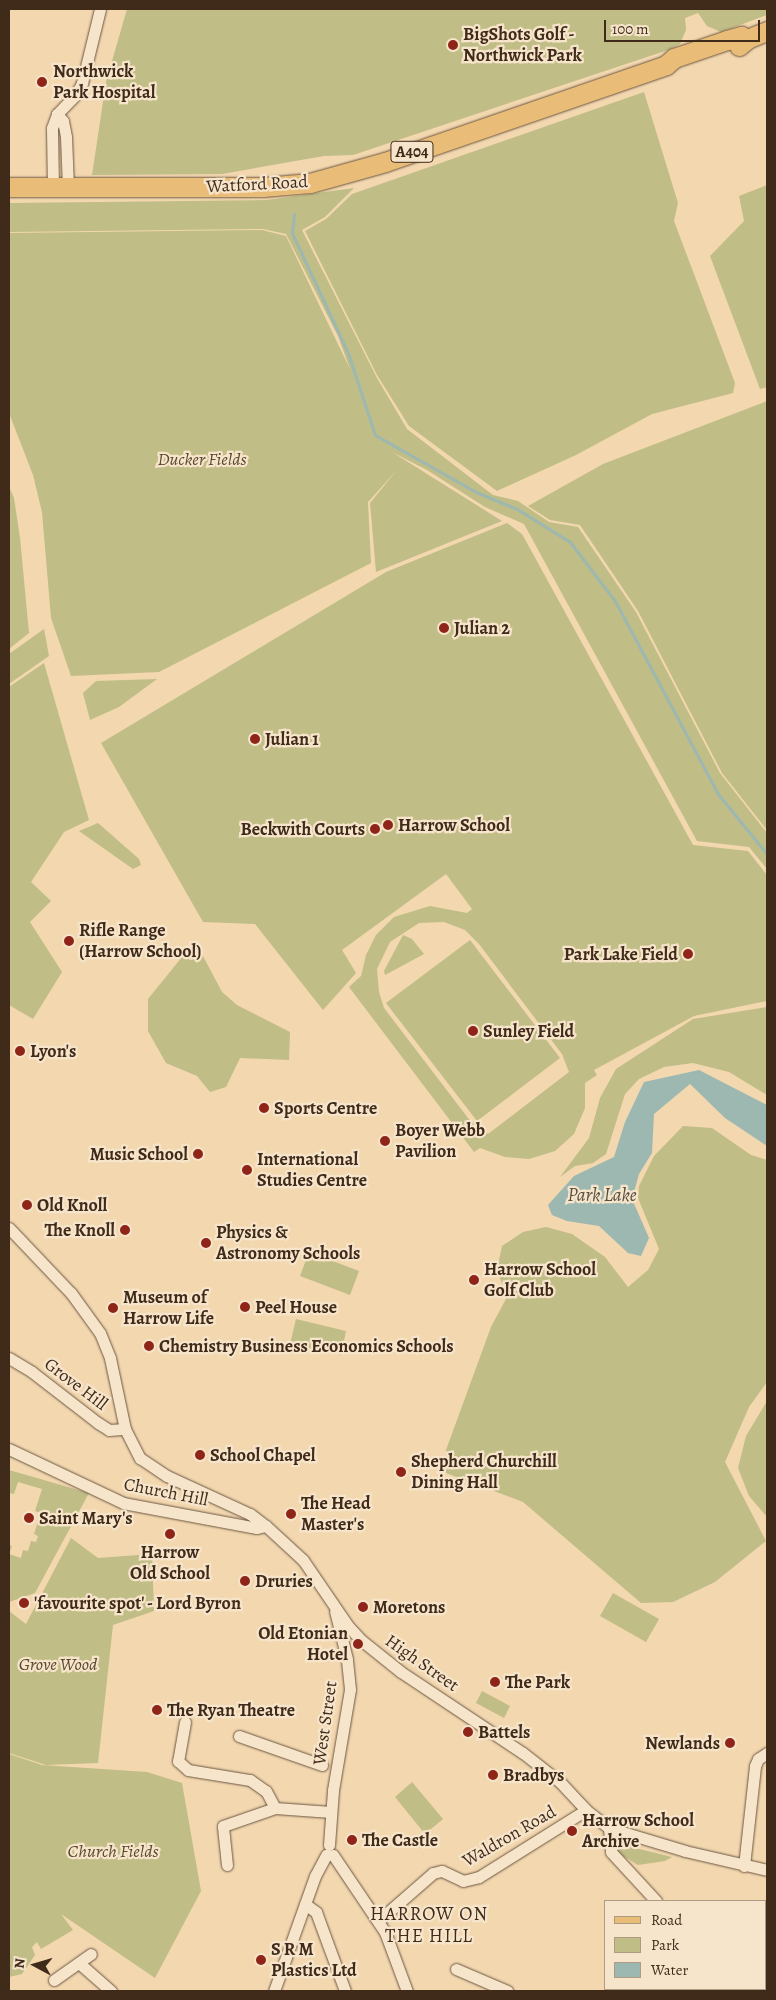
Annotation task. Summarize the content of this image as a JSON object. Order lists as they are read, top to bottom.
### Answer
{
  "streets": {
    "main road": ["A404", "Watford Road"],
    "street": [
      "Grove Hill",
      "Church Hill",
      "High Street",
      "West Street",
      "Waldron Road"
    ]
  },
  "crossings": [
    ["Grove Hill", "High Street"],
    ["Church Hill", "High Street"],
    ["High Street", "West Street"],
    ["High Street", "Waldron Road"]
  ],
  "districts": ["HARROW ON THE HILL"],
  "water": ["Park Lake"],
  "parks": ["Ducker Fields", "Grove Wood", "Church Fields"],
  "places": [
    "BigShots Golf - Northwick Park",
    "Northwick Park Hospital",
    "Julian 2",
    "Julian 1",
    "Harrow School",
    "Beckwith Courts",
    "Rifle Range (Harrow School)",
    "Park Lake Field",
    "Sunley Field",
    "Lyon's",
    "Sports Centre",
    "Boyer Webb Pavilion",
    "Music School",
    "International Studies Centre",
    "Old Knoll",
    "The Knoll",
    "Physics & Astronomy Schools",
    "Harrow School Golf Club",
    "Peel House",
    "Museum of Harrow Life",
    "Chemistry Business Economics Schools",
    "School Chapel",
    "Shepherd Churchill Dining Hall",
    "The Head Master's",
    "Saint Mary's",
    "Harrow Old School",
    "Druries",
    "'favourite spot' - Lord Byron",
    "Moretons",
    "Old Etonian Hotel",
    "The Park",
    "The Ryan Theatre",
    "Battels",
    "Newlands",
    "Bradbys",
    "Harrow School Archive",
    "The Castle",
    "S R M Plastics Ltd"
  ],
  "legend": ["Road", "Park", "Water"],
  "scale_bar": "100 m",
  "north": "left"
}
